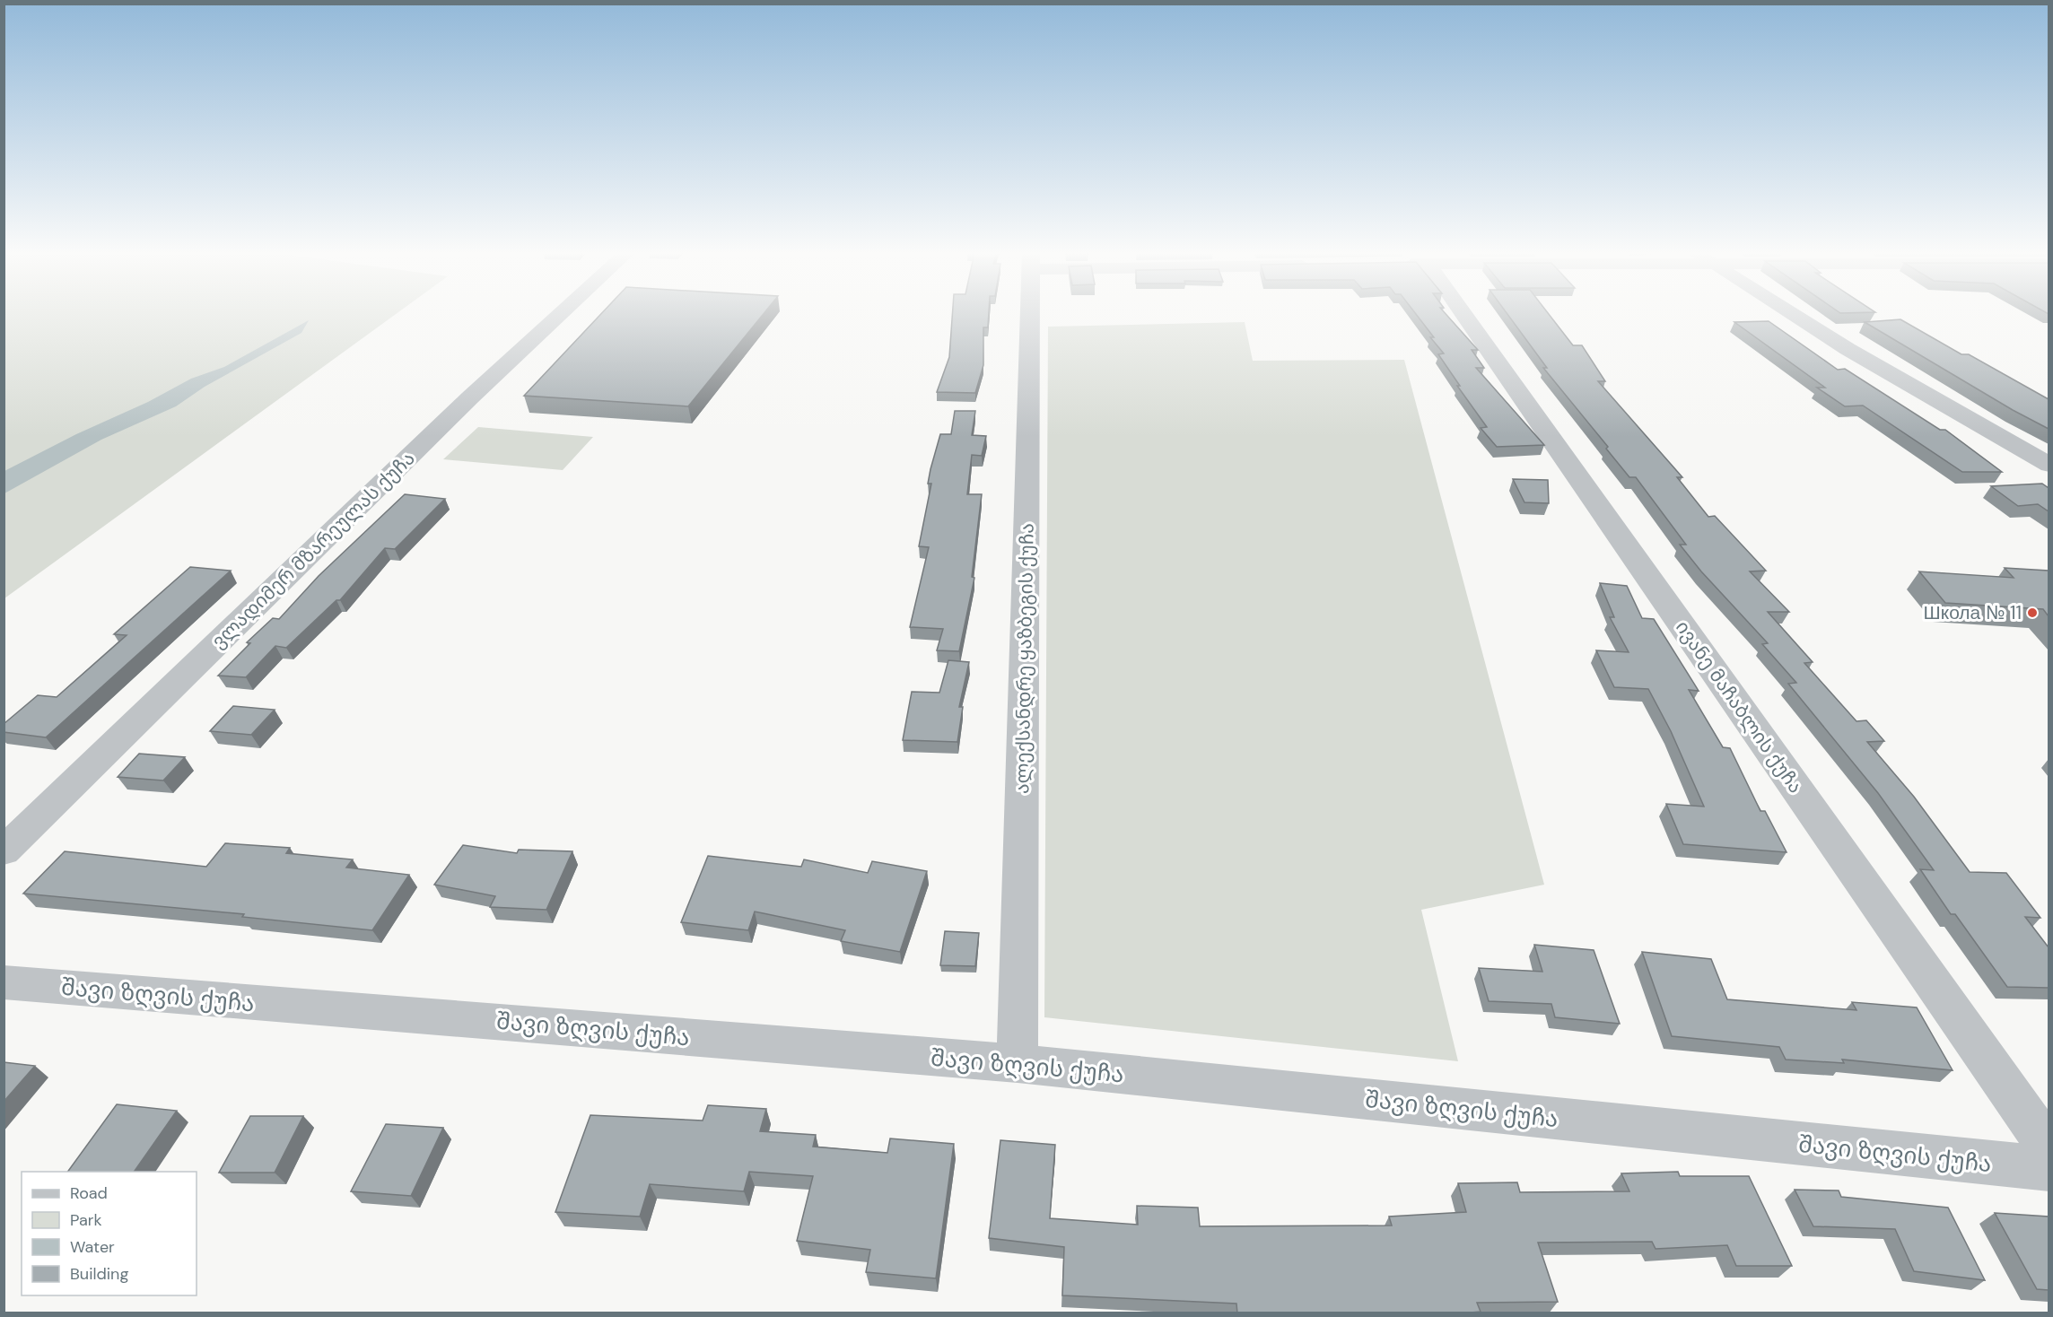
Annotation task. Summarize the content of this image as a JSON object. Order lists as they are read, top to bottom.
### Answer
{
  "streets": {
    "street": [
      "ვლადიმერ მზარეულას ქუჩა",
      "ალექსანდრე ყაზბეგის ქუჩა",
      "ივანე მაჩაბლის ქუჩა",
      "შავი ზღვის ქუჩა"
    ]
  },
  "crossings": [
    ["ალექსანდრე ყაზბეგის ქუჩა", "შავი ზღვის ქუჩა"]
  ],
  "places": ["Школа № 11"],
  "legend": [
    "Road",
    "Park",
    "Water",
    "Building"
  ]
}
